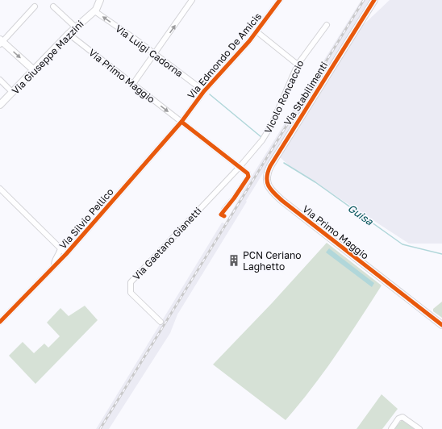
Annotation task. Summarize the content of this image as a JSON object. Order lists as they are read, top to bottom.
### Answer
{
  "streets": {
    "street": [
      "Via Luigi Cadorna",
      "Via Edmondo De Amicis",
      "Via Giuseppe Mazzini",
      "Via Primo Maggio",
      "Via Stabilimenti",
      "Vicolo Roncaccio",
      "Via Silvio Pellico",
      "Via Gaetano Gianetti"
    ]
  },
  "crossings": [
    ["Via Luigi Cadorna", "Via Edmondo De Amicis"],
    ["Via Luigi Cadorna", "Via Giuseppe Mazzini"],
    ["Via Edmondo De Amicis", "Via Primo Maggio"],
    ["Via Edmondo De Amicis", "Via Silvio Pellico"],
    ["Via Giuseppe Mazzini", "Via Primo Maggio"],
    ["Via Primo Maggio", "Via Stabilimenti"],
    ["Via Primo Maggio", "Vicolo Roncaccio"],
    ["Via Primo Maggio", "Via Silvio Pellico"],
    ["Via Primo Maggio", "Via Gaetano Gianetti"],
    ["Vicolo Roncaccio", "Via Gaetano Gianetti"]
  ],
  "water": ["Guisa"],
  "places": {
    "building": ["PCN Ceriano Laghetto"]
  }
}
